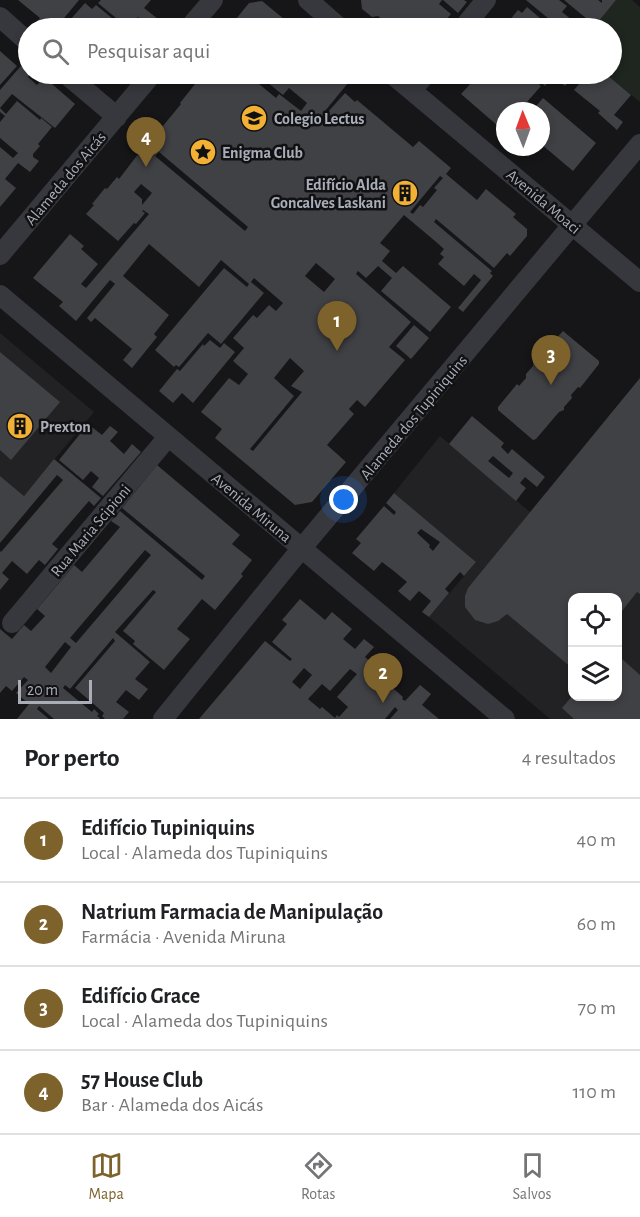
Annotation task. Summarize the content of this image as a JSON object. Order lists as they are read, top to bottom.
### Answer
{
  "streets": {
    "street": [
      "Alameda dos Aicás",
      "Avenida Moaci",
      "Alameda dos Tupiniquins",
      "Avenida Miruna",
      "Rua Maria Scipioni"
    ]
  },
  "crossings": [
    ["Avenida Moaci", "Alameda dos Tupiniquins"],
    ["Alameda dos Tupiniquins", "Avenida Miruna"],
    ["Avenida Miruna", "Rua Maria Scipioni"]
  ],
  "places": {
    "school or university": ["Colegio Lectus"],
    "place": ["Enigma Club"],
    "building": ["Edifício Alda Goncalves Laskani", "Prexton"]
  },
  "scale_bar": "20 m",
  "north": "top",
  "page": {
    "search": "Pesquisar aqui",
    "pins": [
      "4",
      "1",
      "3",
      "2"
    ],
    "scale": "20 m",
    "heading": ["Por perto", "4 resultados"],
    "list": [
      {
        "mark": "1",
        "name": "Edifício Tupiniquins",
        "note": "Local · Alameda dos Tupiniquins",
        "value": "40 m"
      },
      {
        "mark": "2",
        "name": "Natrium Farmacia de Manipulação",
        "note": "Farmácia · Avenida Miruna",
        "value": "60 m"
      },
      {
        "mark": "3",
        "name": "Edifício Grace",
        "note": "Local · Alameda dos Tupiniquins",
        "value": "70 m"
      },
      {
        "mark": "4",
        "name": "57 House Club",
        "note": "Bar · Alameda dos Aicás",
        "value": "110 m"
      }
    ],
    "nav": ["Mapa", "Rotas", "Salvos"]
  }
}
